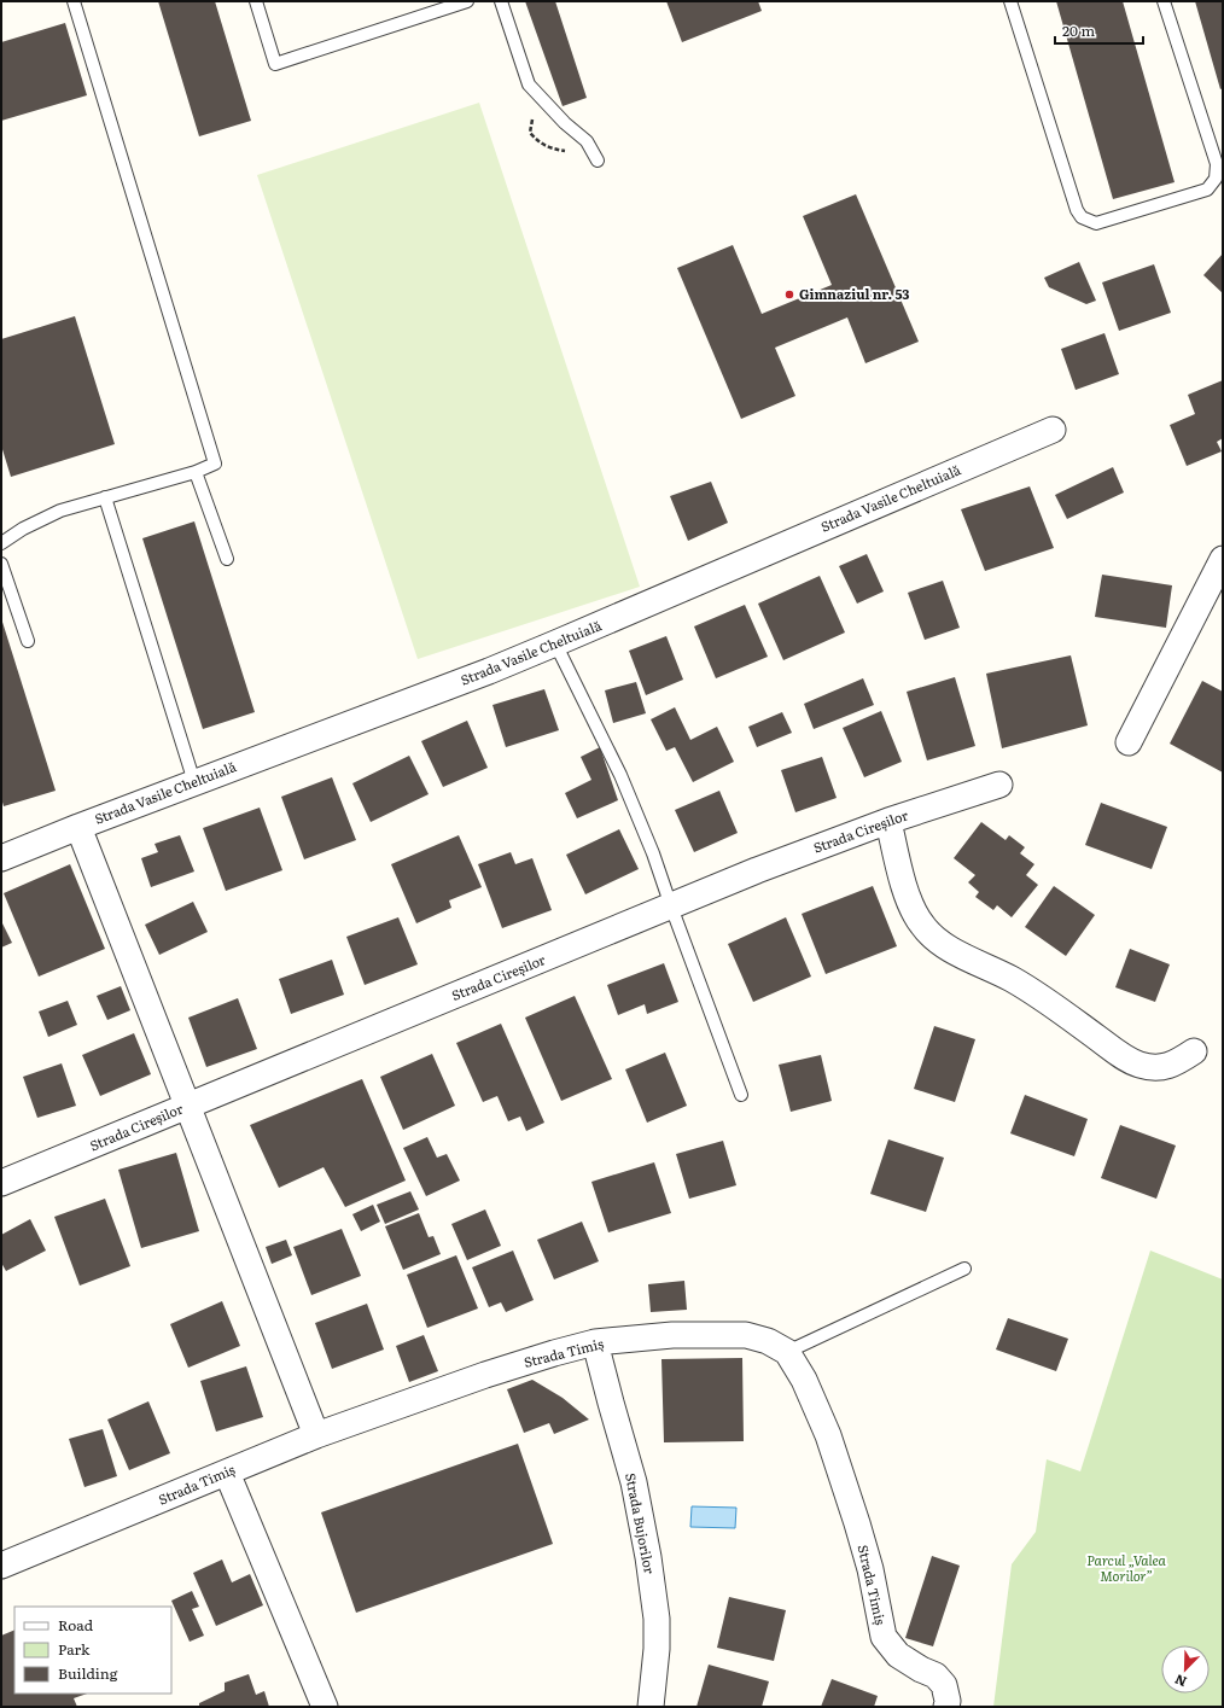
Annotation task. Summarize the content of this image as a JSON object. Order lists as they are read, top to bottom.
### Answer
{
  "streets": {
    "street": [
      "Strada Vasile Cheltuială",
      "Strada Cireșilor",
      "Strada Timiș",
      "Strada Bujorilor"
    ]
  },
  "crossings": [
    ["Strada Timiș", "Strada Bujorilor"]
  ],
  "parks": ["Parcul „Valea Morilor”"],
  "places": ["Gimnaziul nr. 53"],
  "legend": ["Road", "Park", "Building"],
  "scale_bar": "20 m",
  "north": "bottom left"
}
